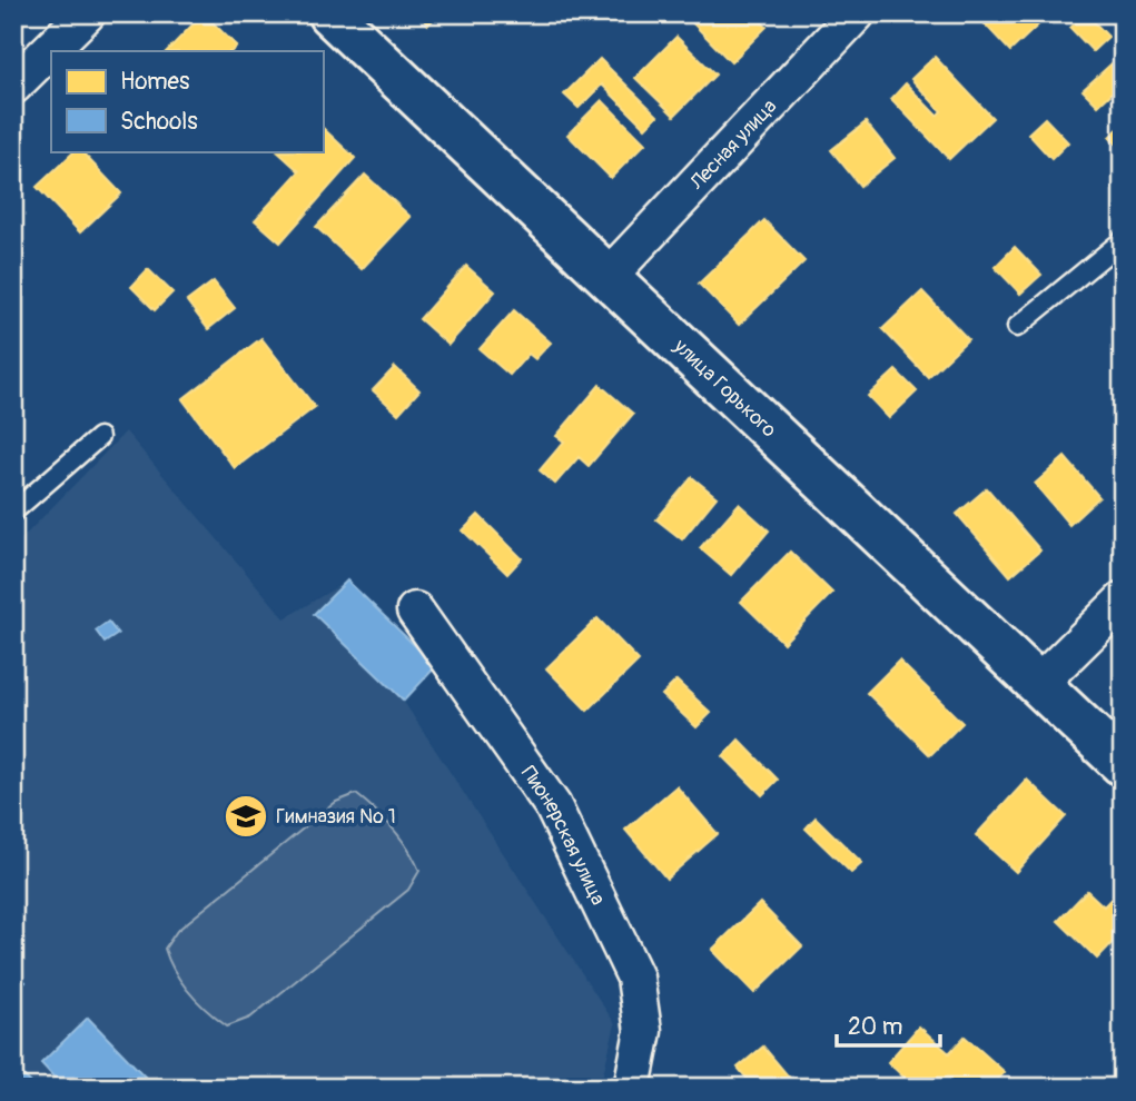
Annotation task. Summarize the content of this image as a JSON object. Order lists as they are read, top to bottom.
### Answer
{
  "streets": {
    "main road": ["улица Горького"],
    "street": ["Лесная улица", "Пионерская улица"]
  },
  "crossings": [
    ["Лесная улица", "улица Горького"]
  ],
  "places": {
    "school or university": ["Гимназия № 1"]
  },
  "legend": ["Homes", "Schools"],
  "scale_bar": "20 m"
}
